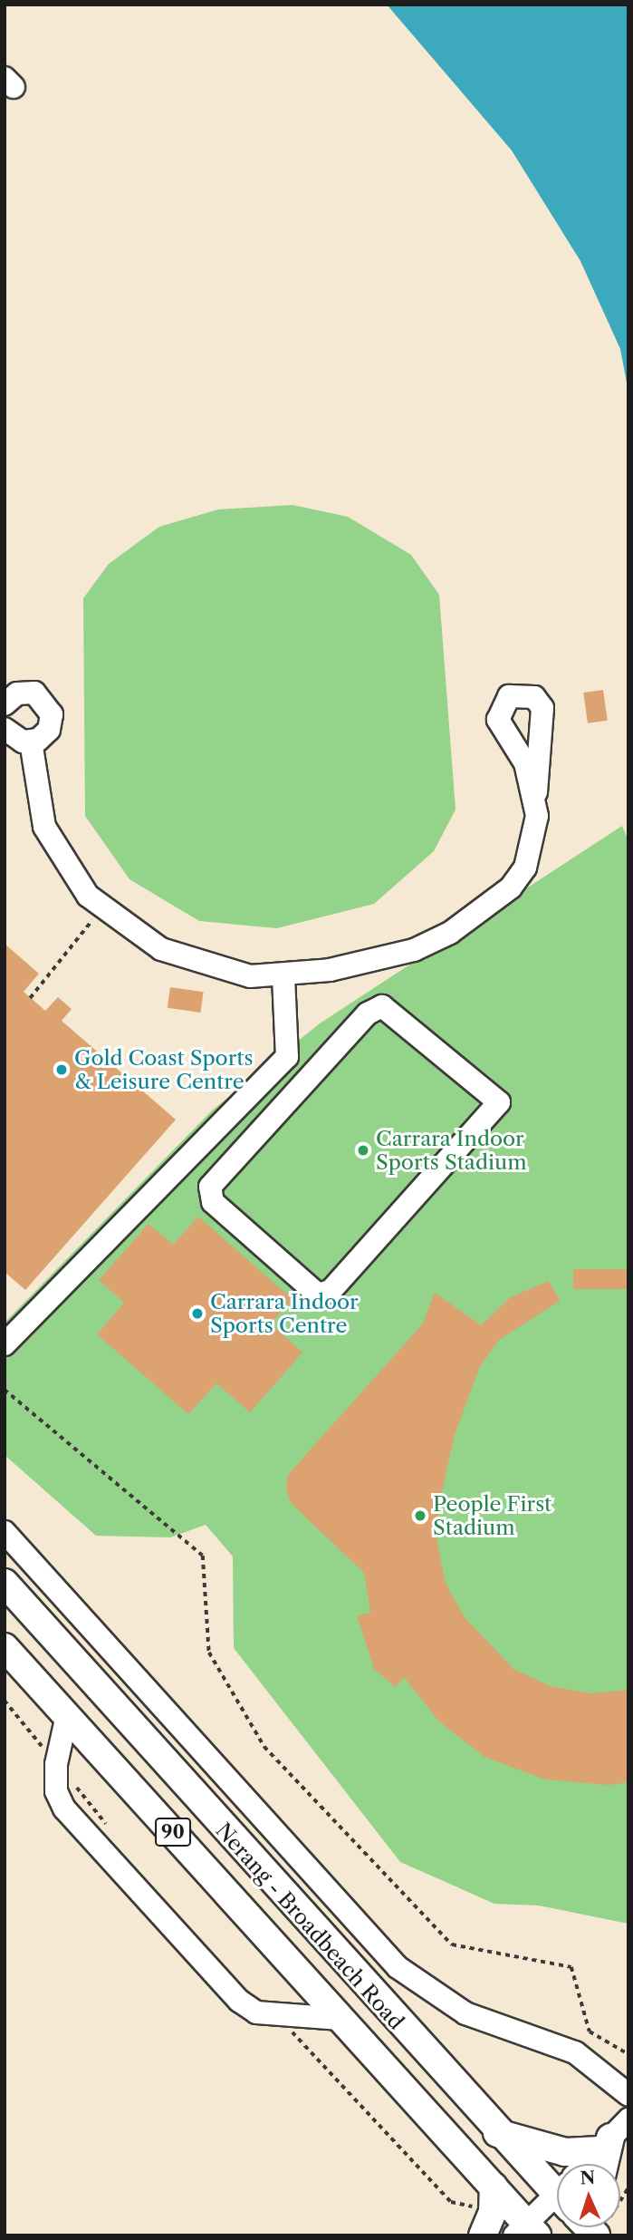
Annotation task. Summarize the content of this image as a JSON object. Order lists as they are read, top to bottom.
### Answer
{
  "streets": {
    "main road": ["90", "Nerang - Broadbeach Road"]
  },
  "places": [
    "Gold Coast Sports & Leisure Centre",
    "Carrara Indoor Sports Stadium",
    "Carrara Indoor Sports Centre",
    "People First Stadium"
  ],
  "north": "top"
}
